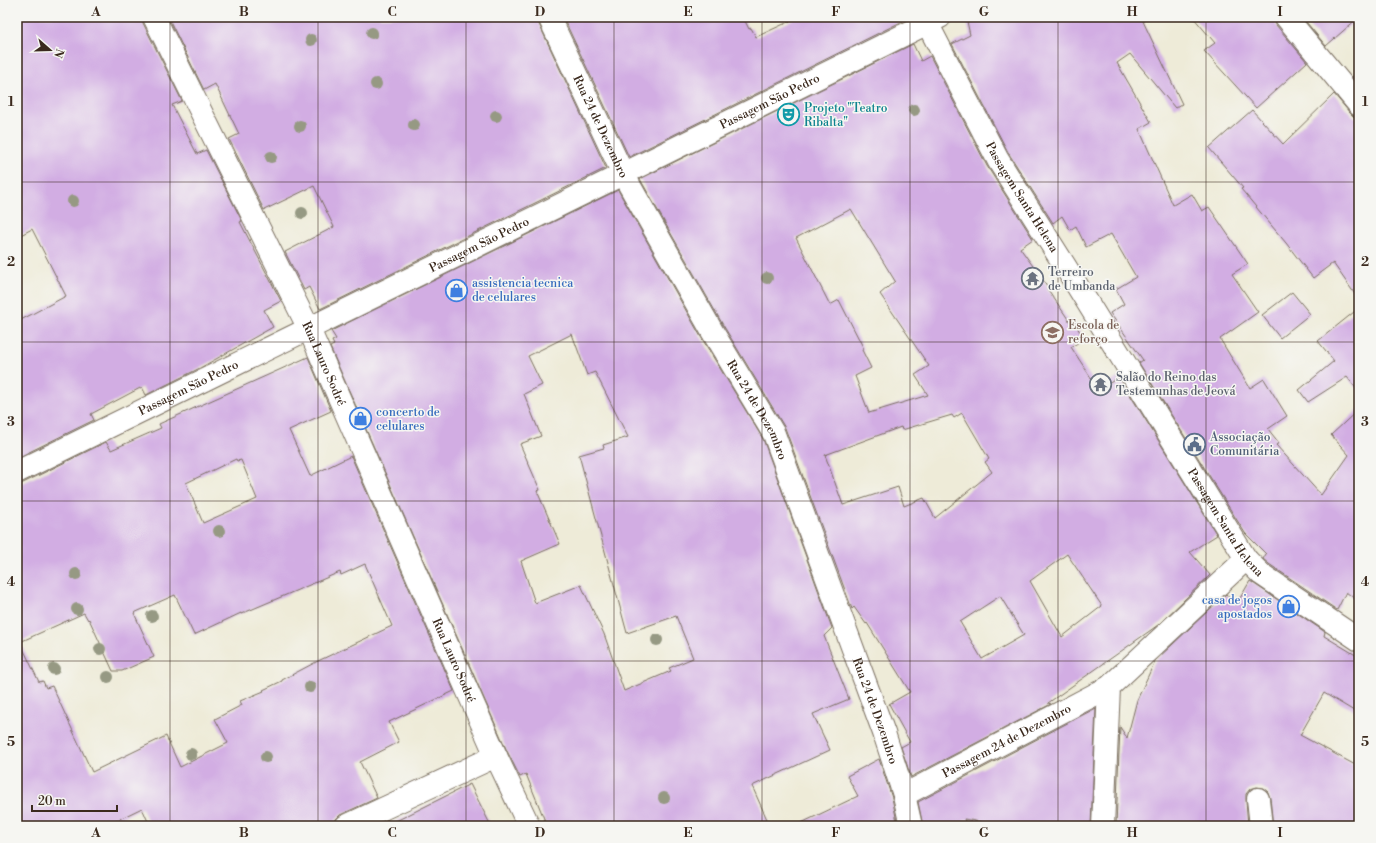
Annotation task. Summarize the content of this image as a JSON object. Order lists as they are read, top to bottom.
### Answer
{
  "streets": {
    "street": [
      "Passagem São Pedro",
      "Rua 24 de Dezembro",
      "Passagem Santa Helena",
      "Rua Lauro Sodré",
      "Passagem 24 de Dezembro"
    ]
  },
  "crossings": [
    ["Passagem São Pedro", "Rua 24 de Dezembro"],
    ["Passagem São Pedro", "Passagem Santa Helena"],
    ["Passagem São Pedro", "Rua Lauro Sodré"],
    ["Rua 24 de Dezembro", "Passagem 24 de Dezembro"],
    ["Passagem Santa Helena", "Passagem 24 de Dezembro"]
  ],
  "places": {
    "theatre": ["Projeto \"Teatro Ribalta\""],
    "temple": ["Terreiro de Umbanda", "Salão do Reino das Testemunhas de Jeová"],
    "shop": ["assistencia tecnica de celulares", "concerto de celulares", "casa de jogos apostados"],
    "school or university": ["Escola de reforço"],
    "public building": ["Associação Comunitária"]
  },
  "scale_bar": "20 m",
  "north": "right",
  "grid": {
    "columns": [
      "A",
      "B",
      "C",
      "D",
      "E",
      "F",
      "G",
      "H",
      "I"
    ],
    "rows": [
      "1",
      "2",
      "3",
      "4",
      "5"
    ]
  }
}
